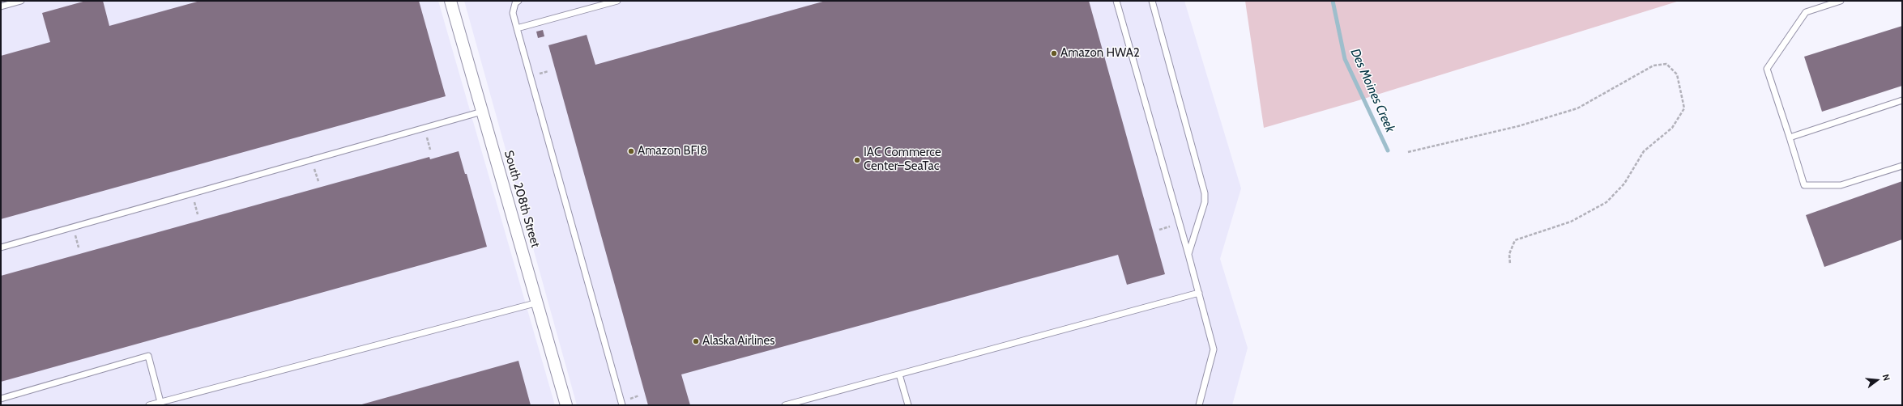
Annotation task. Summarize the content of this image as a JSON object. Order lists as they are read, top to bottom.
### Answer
{
  "streets": {
    "street": ["South 208th Street"]
  },
  "water": ["Des Moines Creek"],
  "places": [
    "Amazon HWA2",
    "Amazon BFI8",
    "IAC Commerce Center–SeaTac",
    "Alaska Airlines"
  ],
  "north": "right"
}
